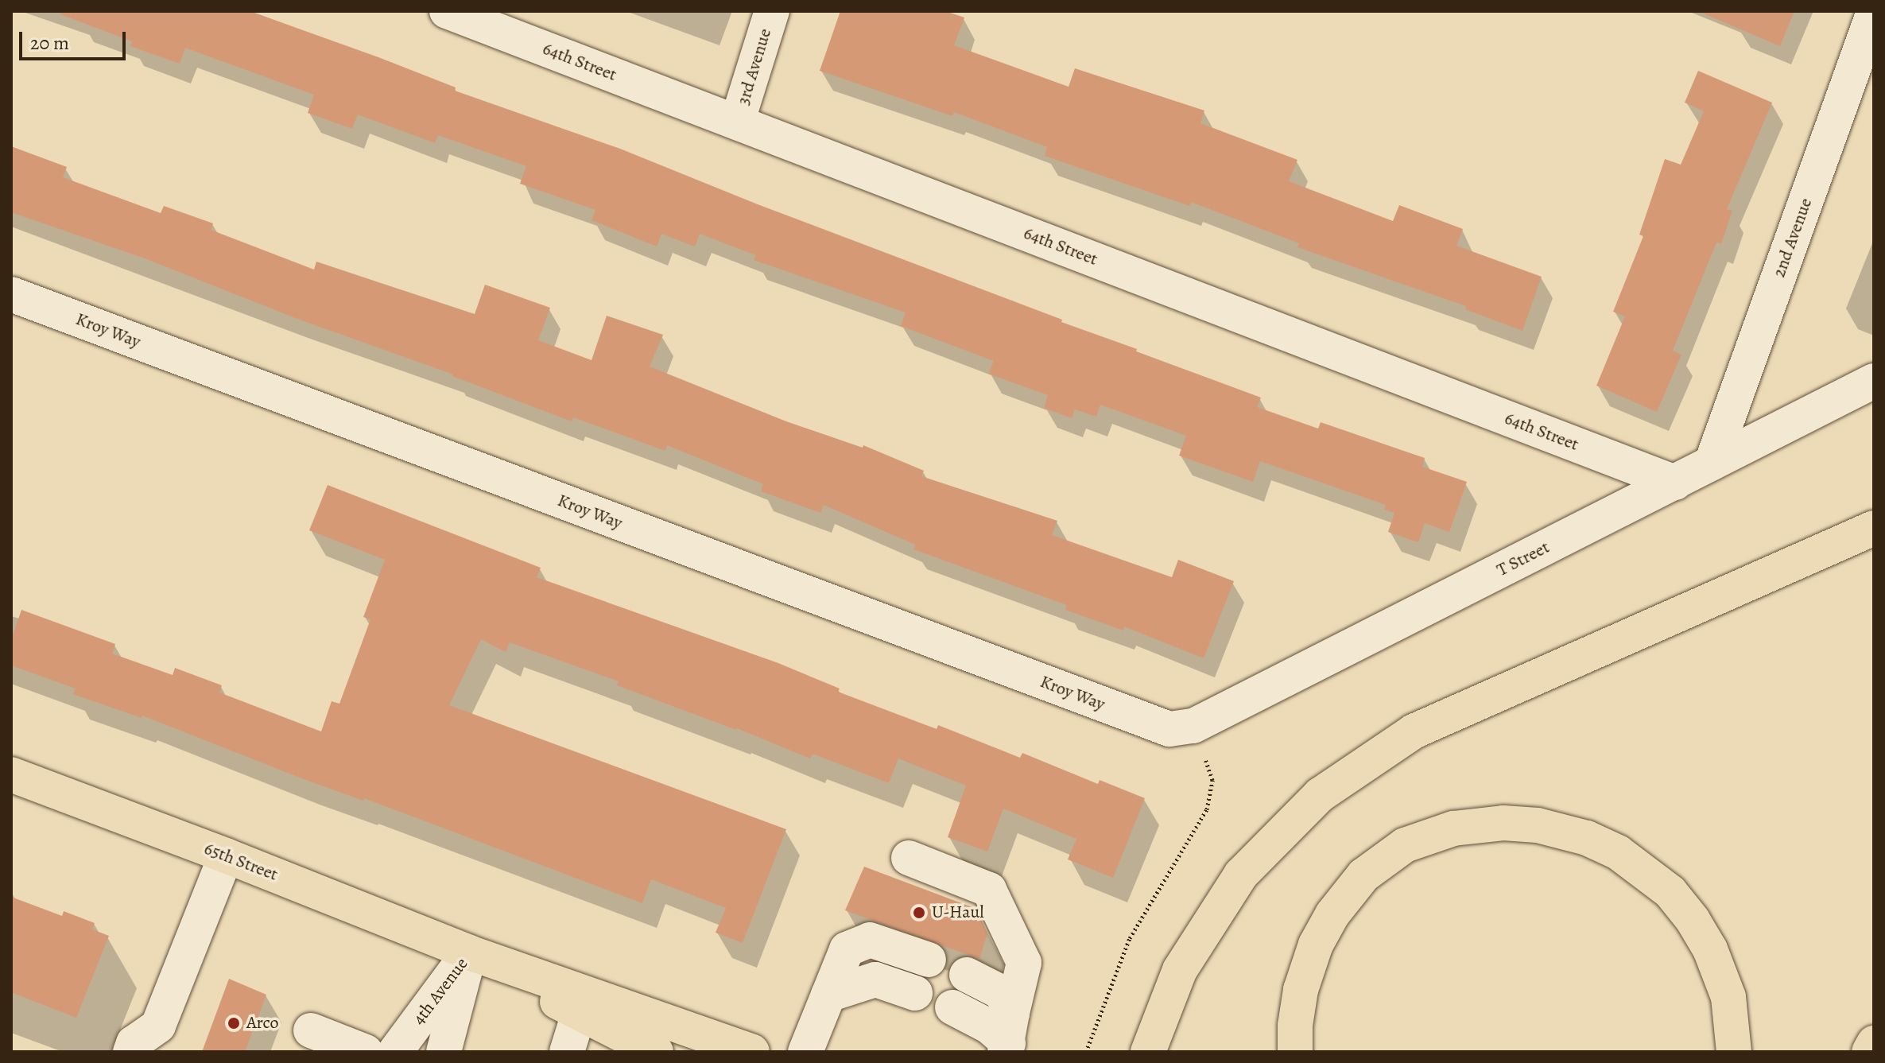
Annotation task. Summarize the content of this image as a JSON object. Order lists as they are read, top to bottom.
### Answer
{
  "streets": {
    "main road": ["65th Street"],
    "street": [
      "64th Street",
      "3rd Avenue",
      "2nd Avenue",
      "Kroy Way",
      "T Street",
      "4th Avenue"
    ]
  },
  "crossings": [
    ["64th Street", "3rd Avenue"],
    ["64th Street", "T Street"],
    ["2nd Avenue", "T Street"],
    ["Kroy Way", "T Street"],
    ["65th Street", "4th Avenue"]
  ],
  "places": ["U-Haul", "Arco"],
  "scale_bar": "20 m"
}
